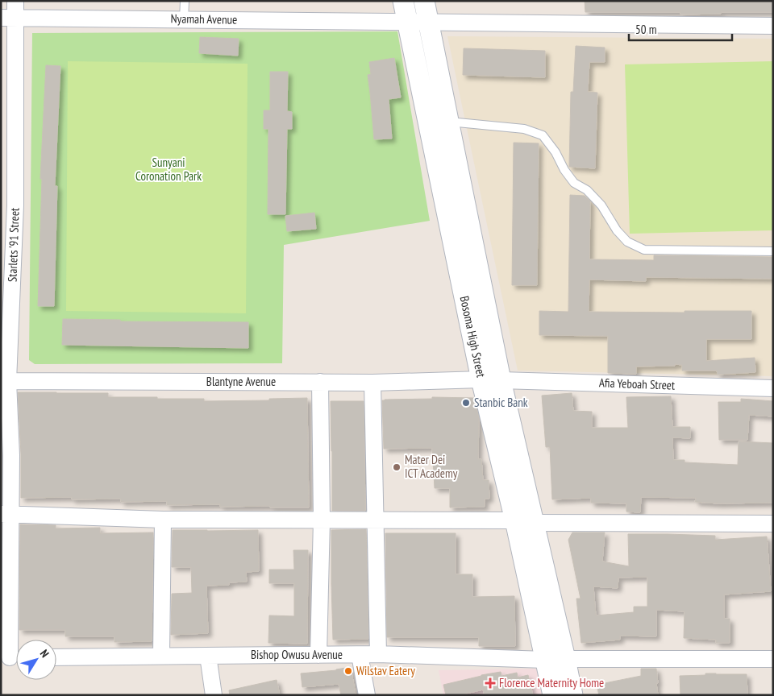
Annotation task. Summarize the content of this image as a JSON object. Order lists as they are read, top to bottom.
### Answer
{
  "streets": {
    "street": [
      "Nyamah Avenue",
      "Starlets '91 Street",
      "Bosoma High Street",
      "Blantyne Avenue",
      "Afia Yeboah Street",
      "Bishop Owusu Avenue"
    ]
  },
  "crossings": [
    ["Nyamah Avenue", "Starlets '91 Street"],
    ["Nyamah Avenue", "Bosoma High Street"],
    ["Starlets '91 Street", "Blantyne Avenue"],
    ["Bosoma High Street", "Blantyne Avenue"],
    ["Bosoma High Street", "Afia Yeboah Street"],
    ["Bosoma High Street", "Bishop Owusu Avenue"],
    ["Blantyne Avenue", "Afia Yeboah Street"]
  ],
  "parks": ["Sunyani Coronation Park"],
  "places": {
    "other": ["Stanbic Bank", "Mater Dei ICT Academy", "Wilstav Eatery"],
    "health": ["Florence Maternity Home"]
  },
  "scale_bar": "50 m",
  "north": "top right"
}
